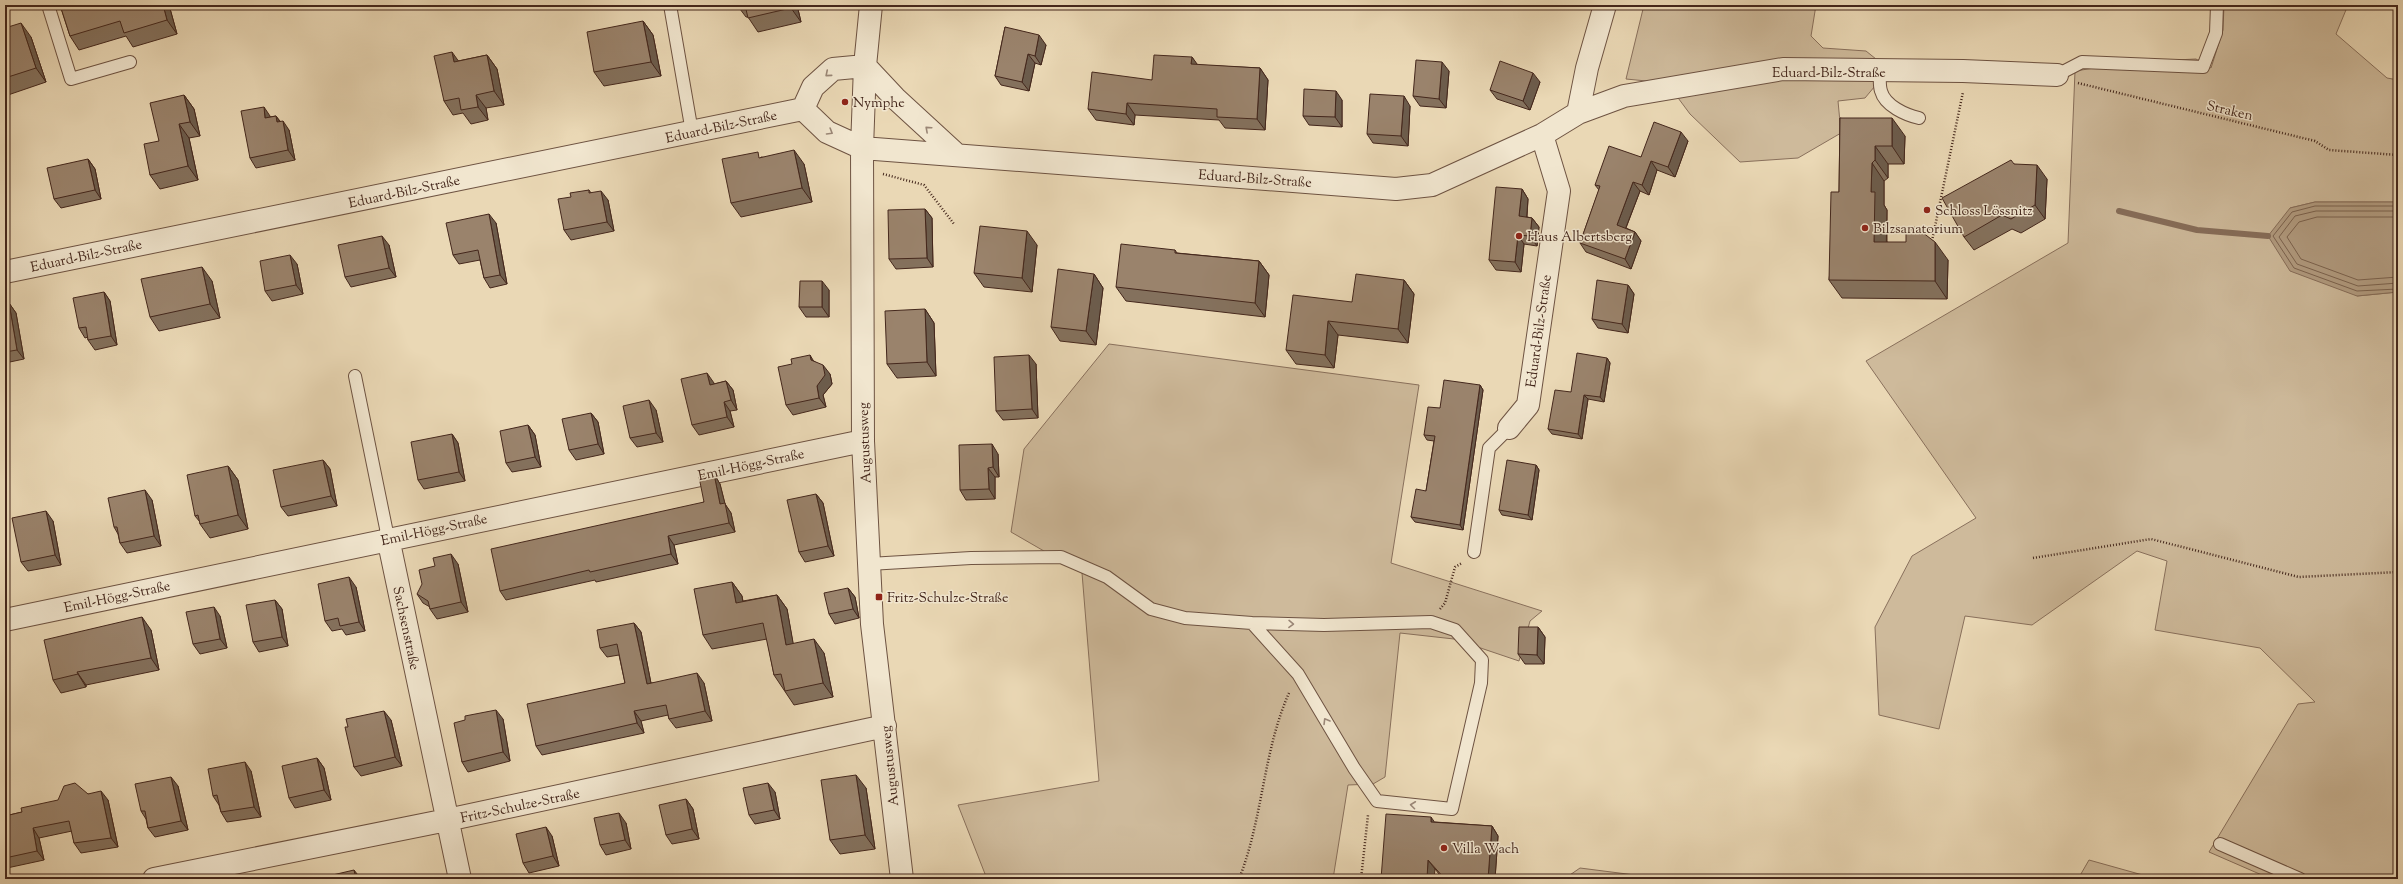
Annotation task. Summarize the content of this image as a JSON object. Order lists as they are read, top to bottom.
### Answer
{
  "streets": {
    "street": [
      "Eduard-Bilz-Straße",
      "Augustusweg",
      "Emil-Högg-Straße",
      "Sachsenstraße",
      "Fritz-Schulze-Straße"
    ],
    "path": ["Straken"]
  },
  "crossings": [
    ["Eduard-Bilz-Straße", "Straken"],
    ["Eduard-Bilz-Straße", "Augustusweg"],
    ["Augustusweg", "Emil-Högg-Straße"],
    ["Augustusweg", "Fritz-Schulze-Straße"],
    ["Emil-Högg-Straße", "Sachsenstraße"],
    ["Sachsenstraße", "Fritz-Schulze-Straße"]
  ],
  "places": {
    "other": [
      "Nymphe",
      "Schloss Lössnitz",
      "Bilzsanatorium",
      "Haus Albertsberg",
      "Villa Wach"
    ],
    "transit": ["Fritz-Schulze-Straße"]
  }
}
